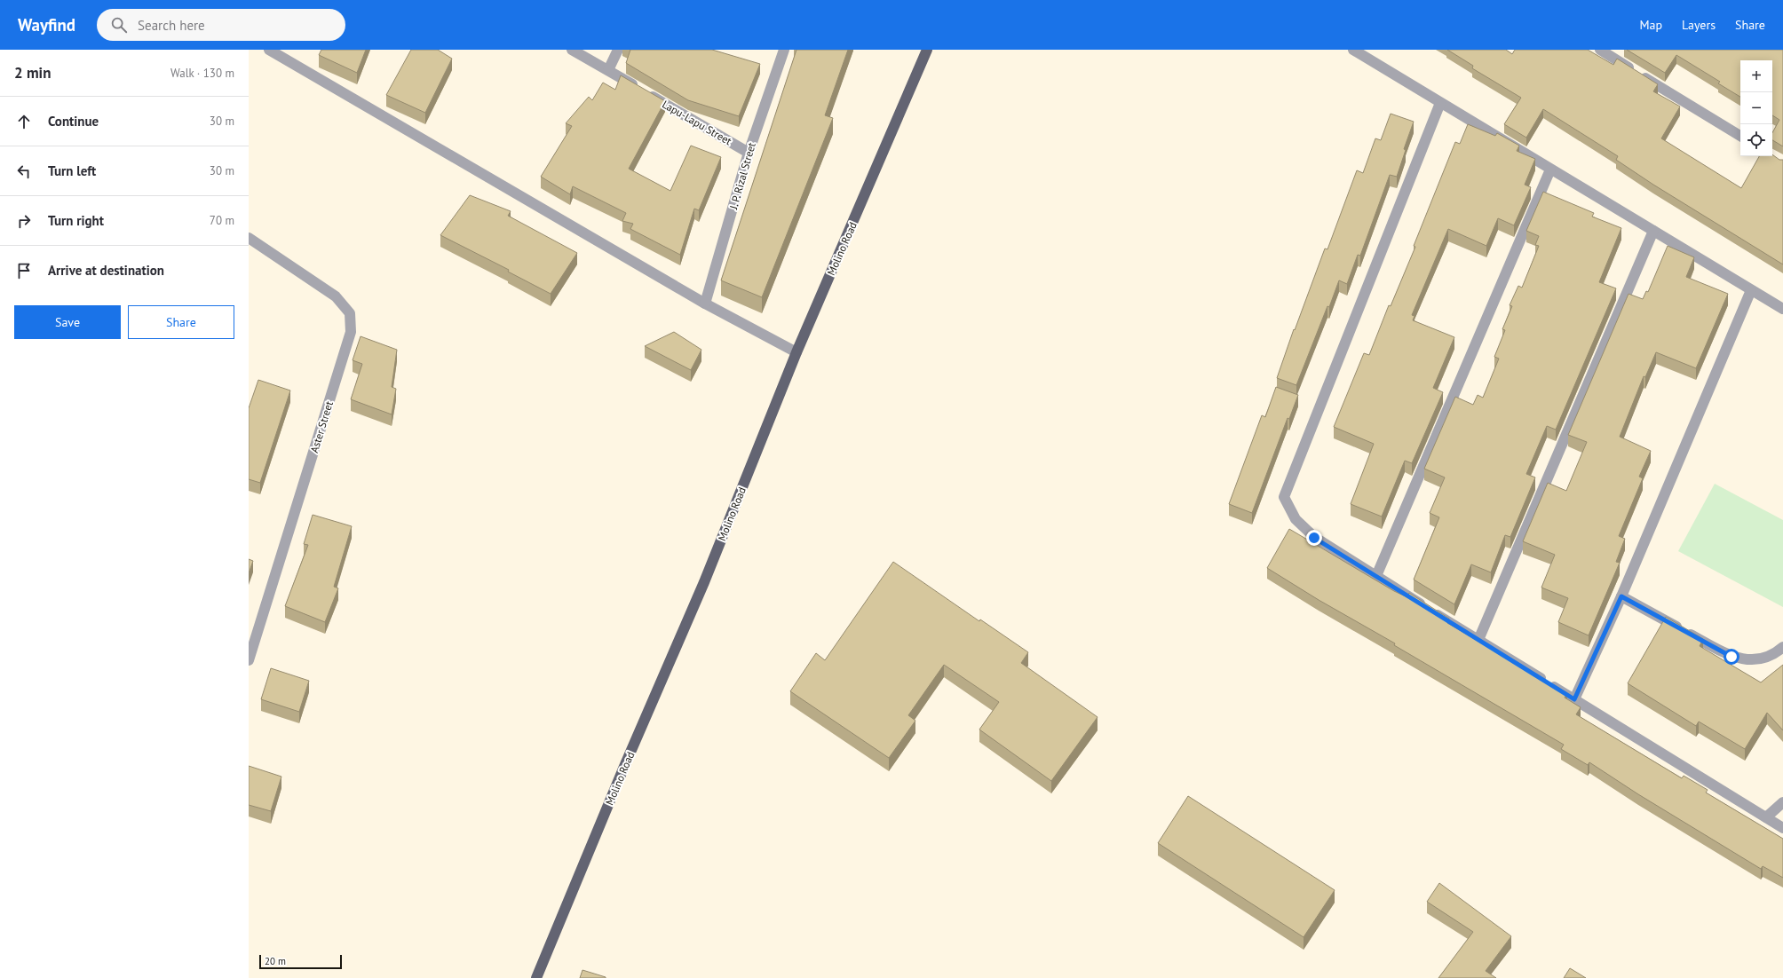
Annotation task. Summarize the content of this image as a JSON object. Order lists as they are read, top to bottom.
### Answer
{
  "streets": {
    "main road": ["Molino Road"],
    "street": ["Lapu-Lapu Street", "J. P. Rizal Street", "Aster Street"]
  },
  "crossings": [
    ["Lapu-Lapu Street", "J. P. Rizal Street"]
  ],
  "scale_bar": "20 m",
  "page": {
    "header": "Wayfind",
    "search": "Search here",
    "nav": ["Map", "Layers", "Share"],
    "heading": ["2 min", "Walk · 130 m"],
    "map_buttons": ["+", "−"],
    "list": [
      ["Continue", "30 m"],
      ["Turn left", "30 m"],
      ["Turn right", "70 m"],
      "Arrive at destination"
    ],
    "buttons": ["Save", "Share"],
    "scale": "20 m"
  }
}
